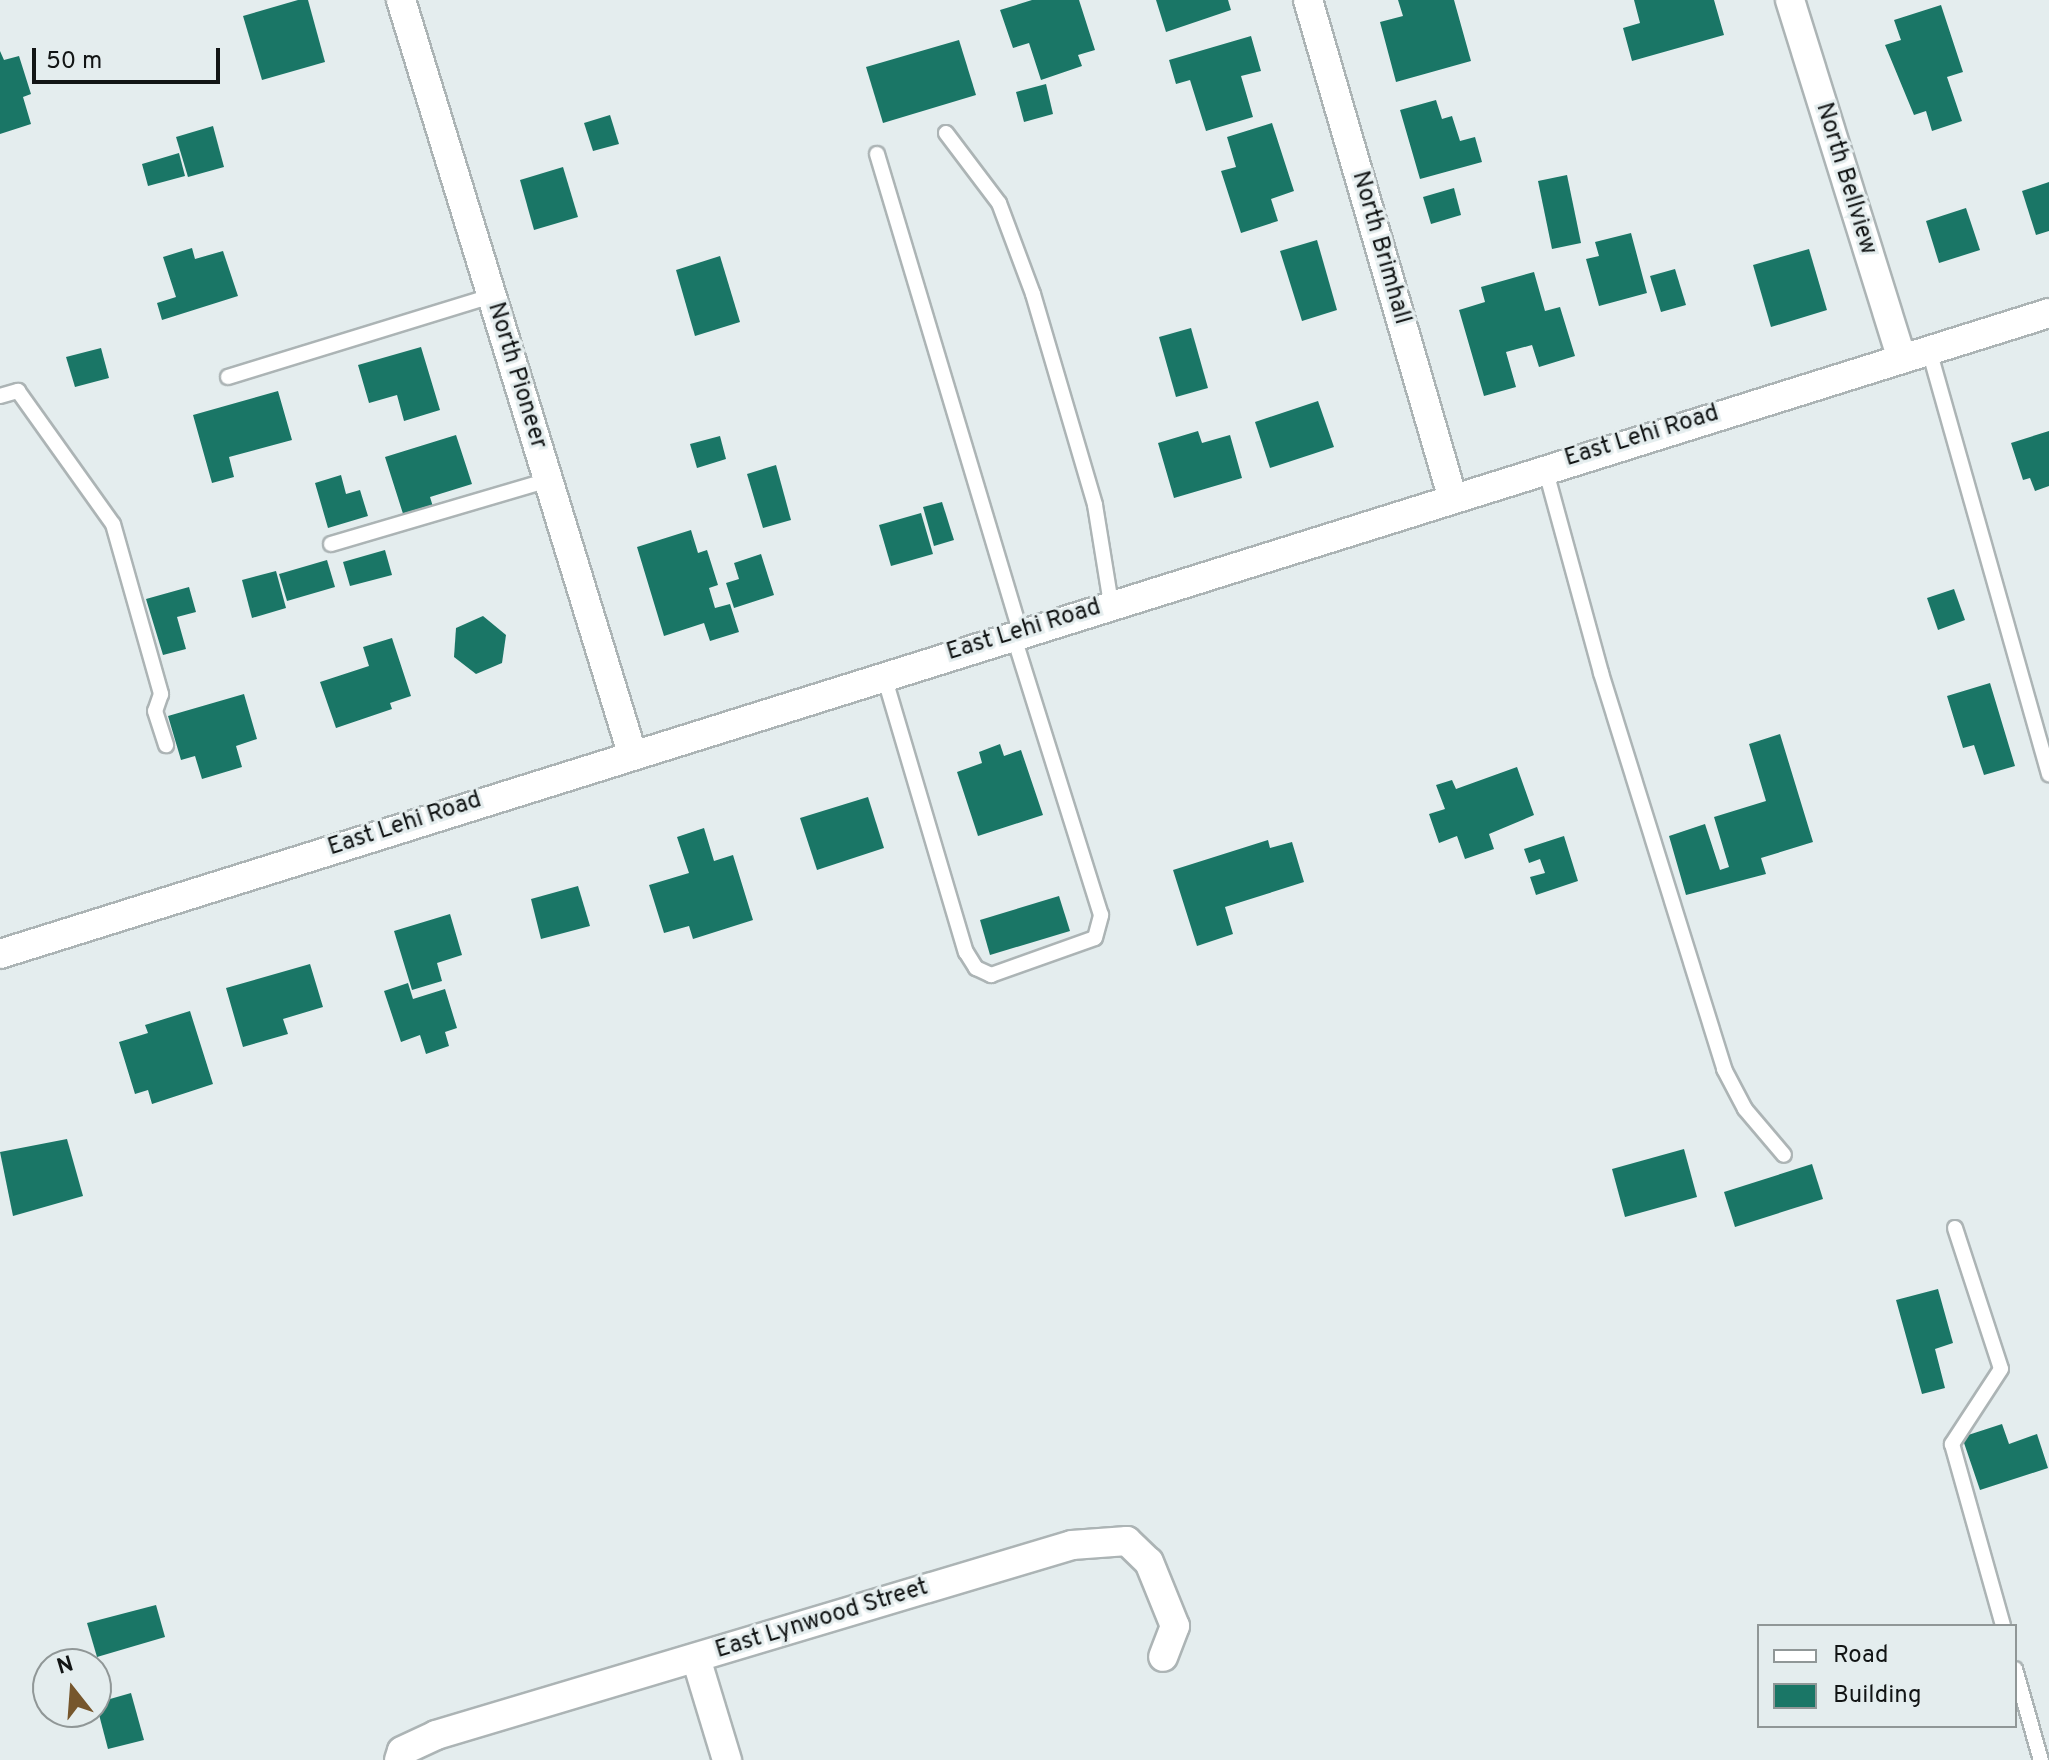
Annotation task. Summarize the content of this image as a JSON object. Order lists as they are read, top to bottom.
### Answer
{
  "streets": {
    "street": [
      "North Bellview",
      "North Brimhall",
      "North Pioneer",
      "East Lehi Road",
      "East Lynwood Street"
    ]
  },
  "crossings": [
    ["North Bellview", "East Lehi Road"],
    ["North Brimhall", "East Lehi Road"],
    ["North Pioneer", "East Lehi Road"]
  ],
  "legend": ["Road", "Building"],
  "scale_bar": "50 m",
  "north": "top"
}
